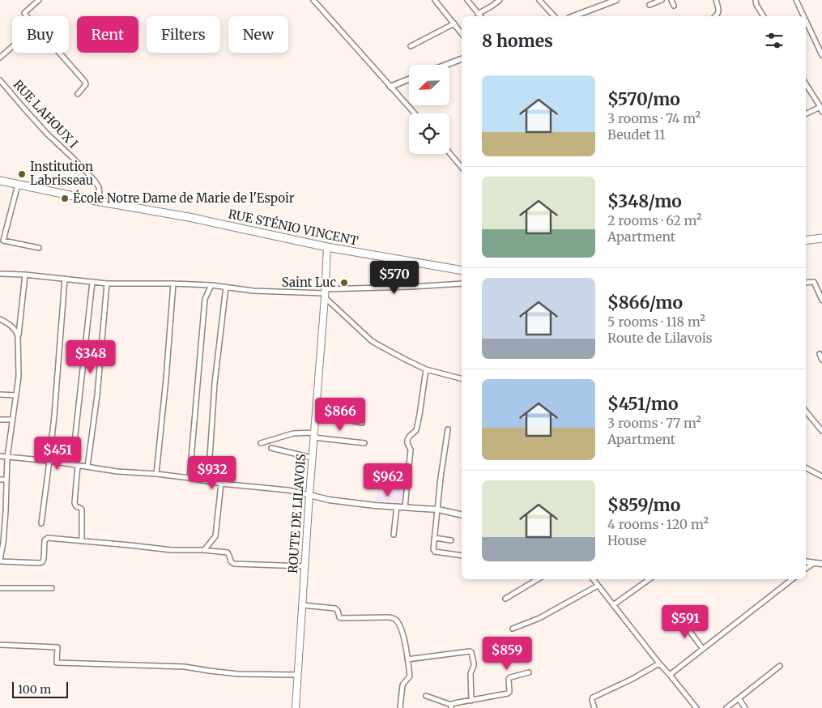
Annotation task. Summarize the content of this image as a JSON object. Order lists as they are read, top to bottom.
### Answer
{
  "streets": {
    "main road": ["RUE STÉNIO VINCENT", "ROUTE DE LILAVOIS"],
    "street": ["RUE LAHOUX I"]
  },
  "crossings": [
    ["RUE LAHOUX I", "RUE STÉNIO VINCENT"],
    ["RUE STÉNIO VINCENT", "ROUTE DE LILAVOIS"]
  ],
  "places": ["Institution Labrisseau", "École Notre Dame de Marie de l'Espoir", "Saint Luc"],
  "scale_bar": "100 m",
  "north": "bottom left",
  "page": {
    "chip": [
      "Buy",
      "Rent",
      "Filters",
      "New"
    ],
    "heading": "8 homes",
    "list": [
      {
        "name": "$570/mo",
        "note": "3 rooms · 74 m² · Beudet 11"
      },
      {
        "name": "$348/mo",
        "note": "2 rooms · 62 m² · Apartment"
      },
      {
        "name": "$866/mo",
        "note": "5 rooms · 118 m² · Route de Lilavois"
      },
      {
        "name": "$451/mo",
        "note": "3 rooms · 77 m² · Apartment"
      },
      {
        "name": "$859/mo",
        "note": "4 rooms · 120 m² · House"
      }
    ],
    "price": [
      "$570",
      "$348",
      "$866",
      "$451",
      "$932",
      "$962",
      "$591",
      "$859"
    ],
    "scale": "100 m"
  }
}
